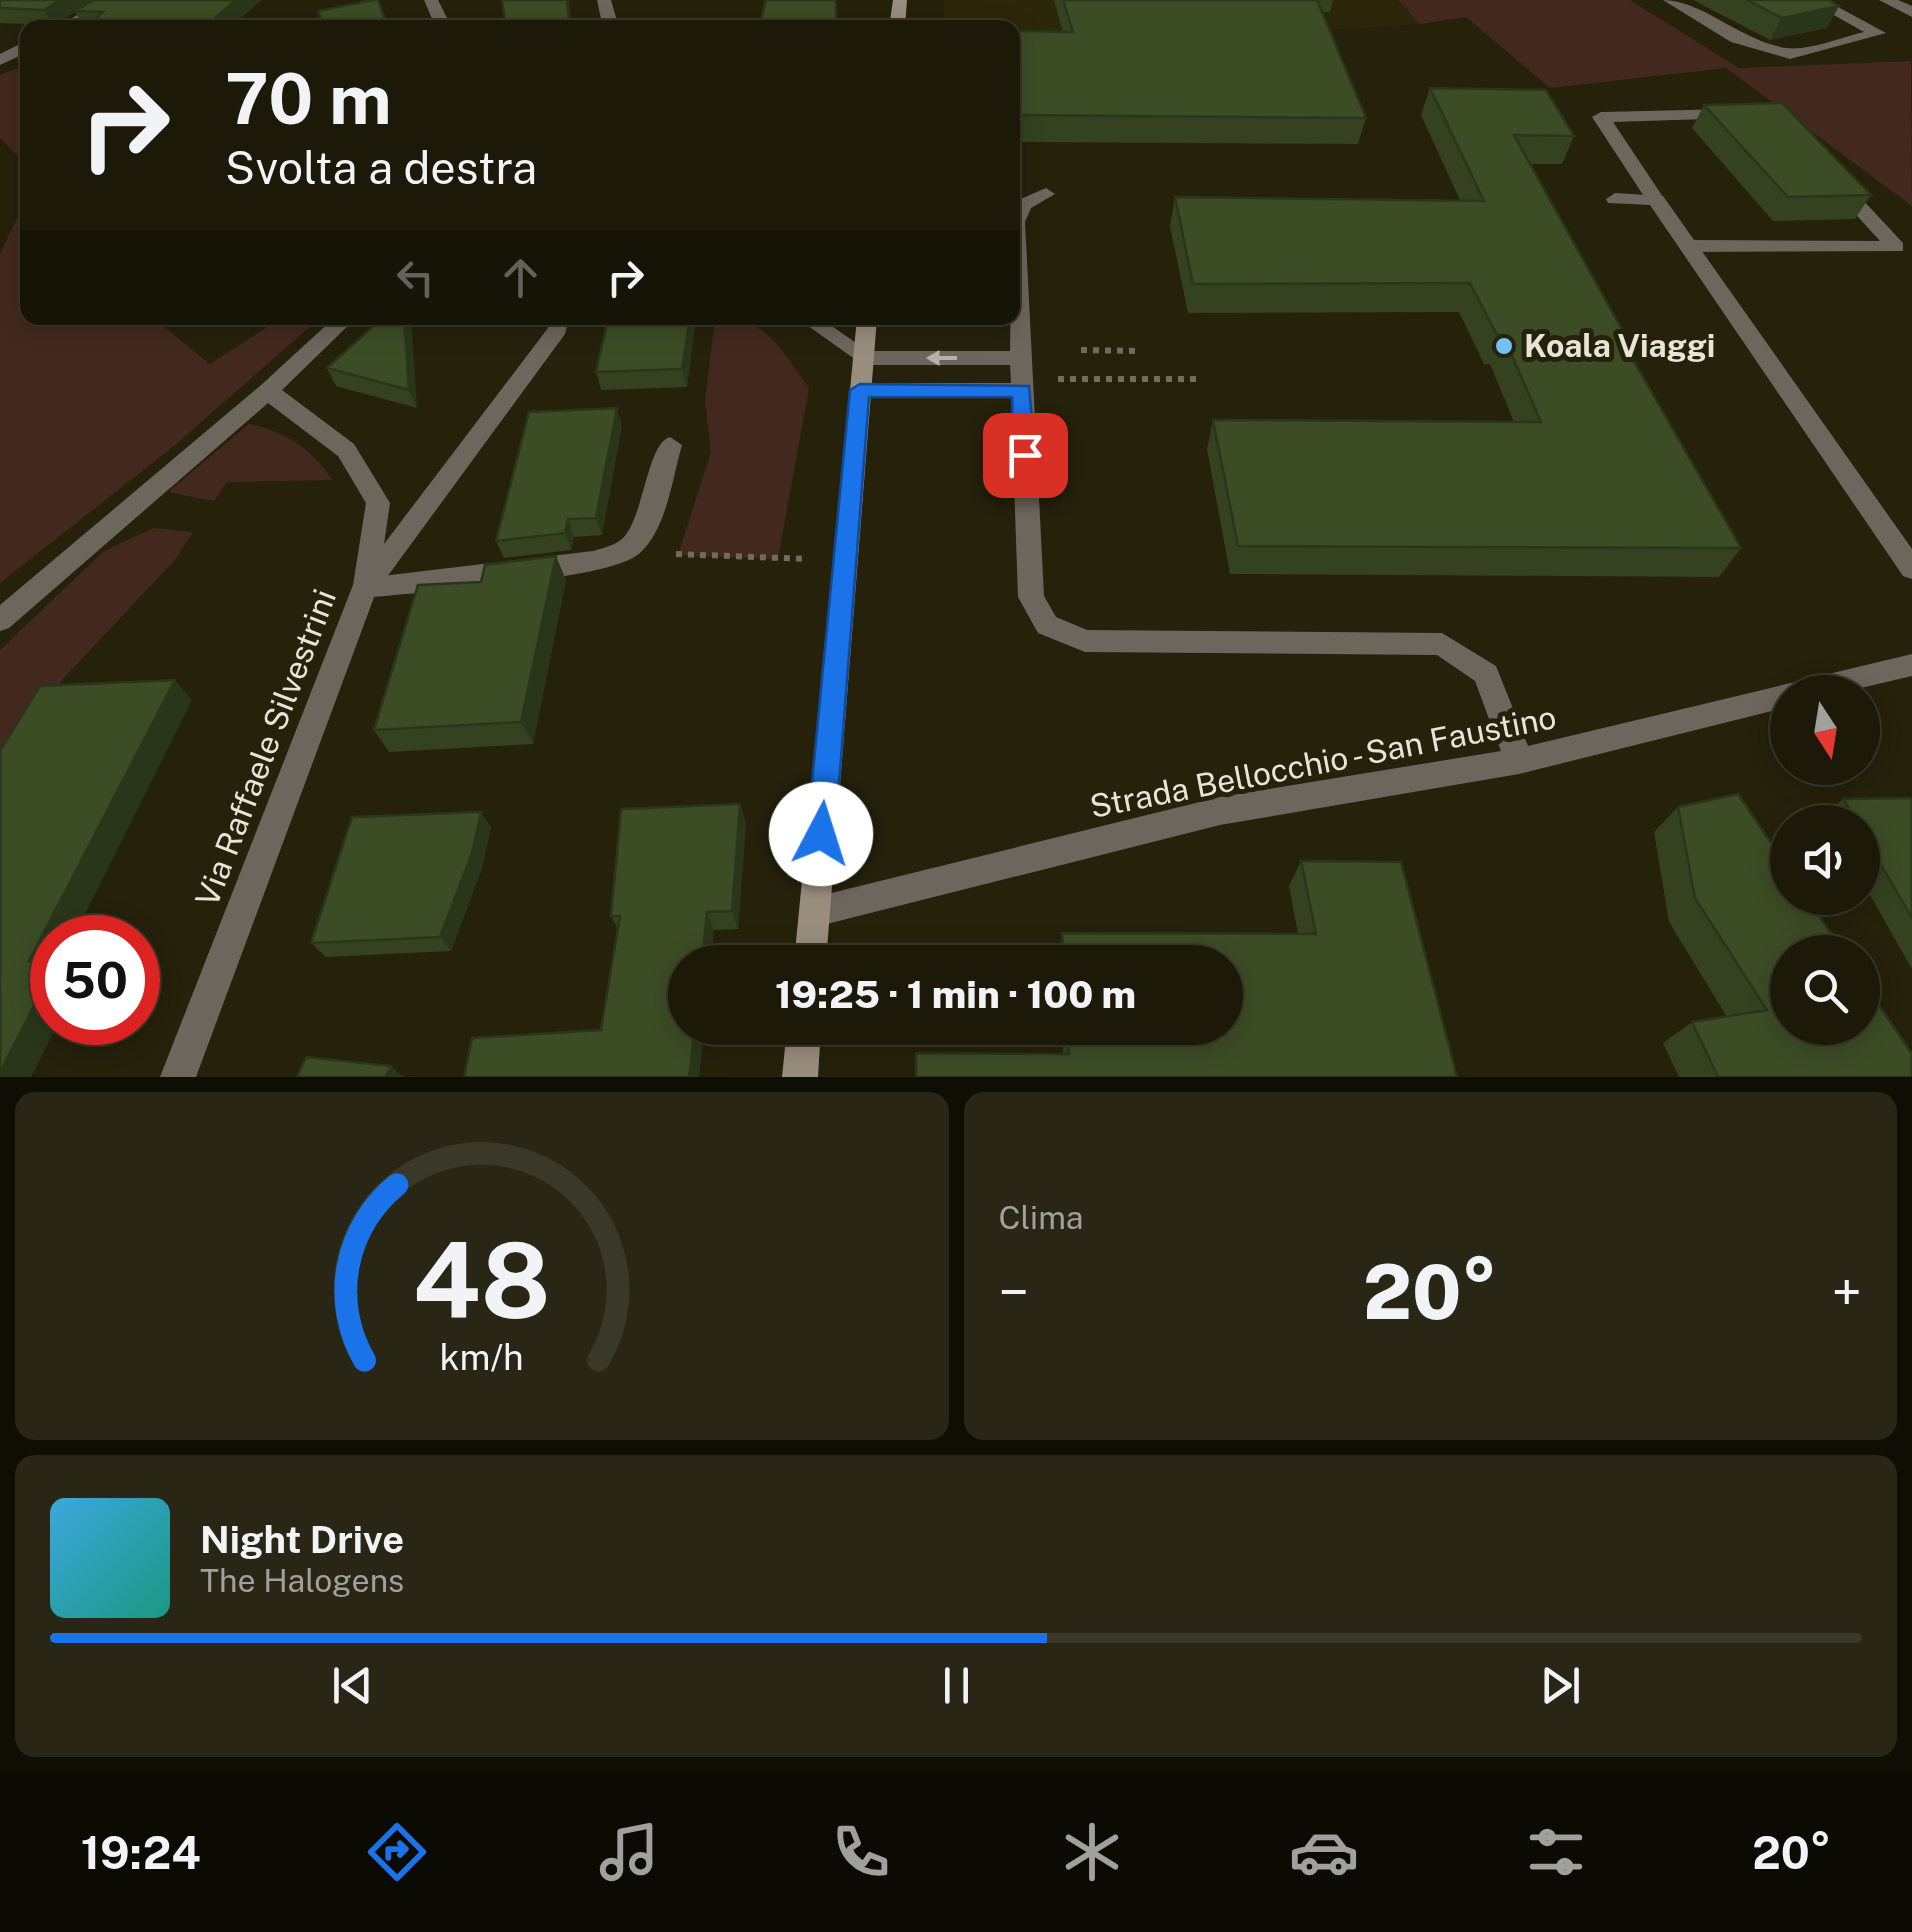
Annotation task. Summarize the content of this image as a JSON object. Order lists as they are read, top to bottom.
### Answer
{
  "streets": {
    "street": ["Via Raffaele Silvestrini", "Strada Bellocchio - San Faustino"]
  },
  "places": ["Koala Viaggi"],
  "north": "bottom",
  "page": {
    "turn": ["70 m", "Svolta a destra"],
    "limit": "50",
    "trip": "19:25 · 1 min · 100 m",
    "tile": "Clima",
    "heat": ["−", "20°", "+"],
    "song": ["Night Drive", "The Halogens"],
    "tabs": ["19:24", "20°"],
    "gauge": ["48", "km/h"]
  }
}
